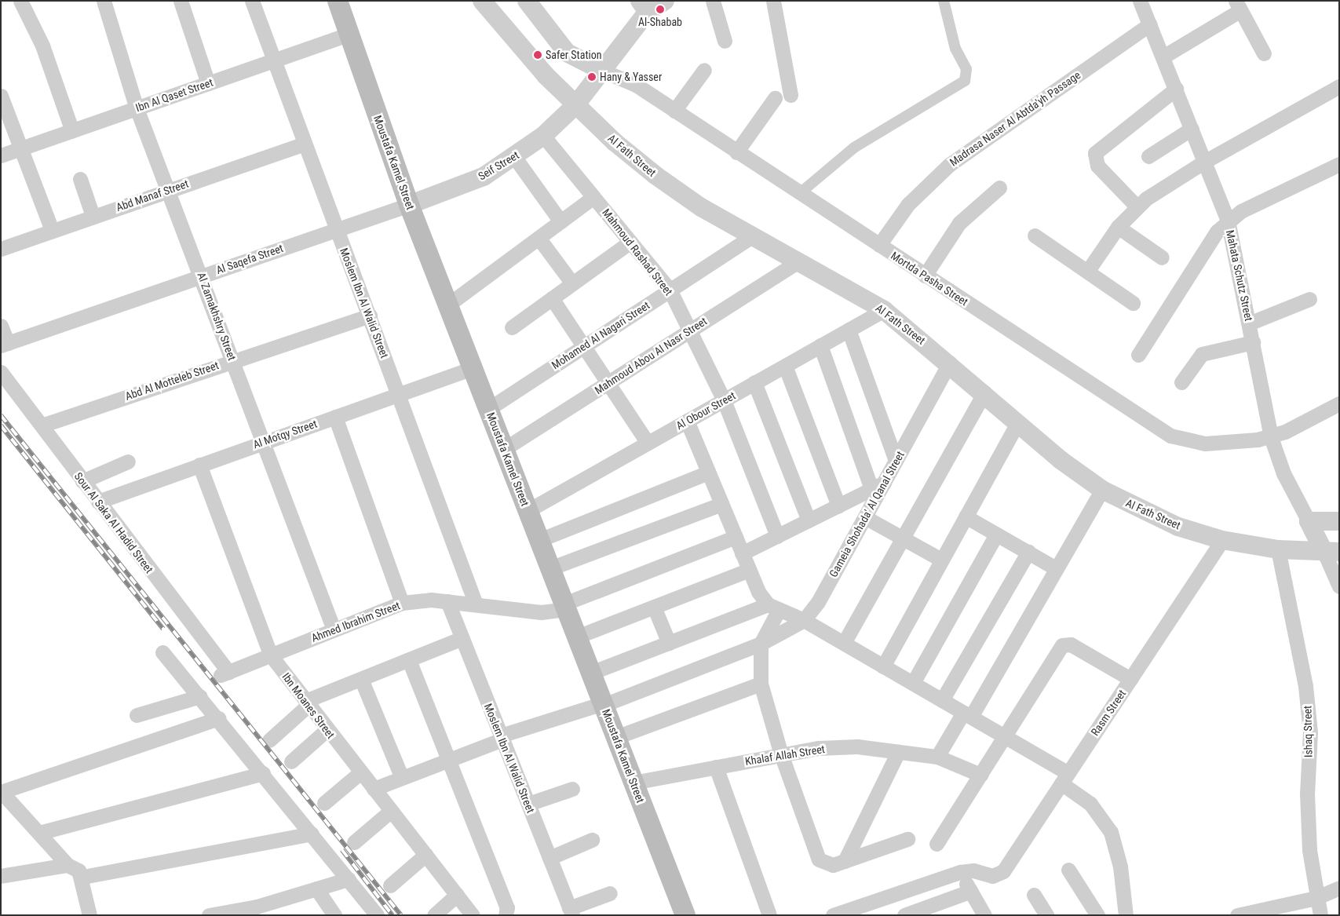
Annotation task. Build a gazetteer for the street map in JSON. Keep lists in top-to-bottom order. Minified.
{"streets":{"main road":["Moustafa Kamel Street"],"street":["Ibn Al Qaset Street","Madrasa Naser Al Abtda'yh Passage","Al Fath Street","Seif Street","Abd Manaf Street","Mahmoud Rashad Street","Al Saqefa Street","Mahata Schutz Street","Mortda Pasha Street","Moslem Ibn Al Walid Street","Al Zamakhshry Street","Mohamed Al Nagari Street","Mahmoud Abou Al Nasr Street","Abd Al Motteleb Street","Al Obour Street","Al Motqy Street","Gameia Shohada' Al Qanal Street","Sour Al Saka Al Hadid Street","Ahmed Ibrahim Street","Ibn Moanes Street","Rasm Street","Ishaq Street","Khalaf Allah Street"]},"crossings":[["Ibn Al Qaset Street","Moustafa Kamel Street"],["Ibn Al Qaset Street","Moslem Ibn Al Walid Street"],["Ibn Al Qaset Street","Al Zamakhshry Street"],["Madrasa Naser Al Abtda'yh Passage","Mahata Schutz Street"],["Madrasa Naser Al Abtda'yh Passage","Mortda Pasha Street"],["Al Fath Street","Seif Street"],["Al Fath Street","Mahata Schutz Street"],["Al Fath Street","Mohamed Al Nagari Street"],["Al Fath Street","Mahmoud Abou Al Nasr Street"],["Al Fath Street","Al Obour Street"],["Al Fath Street","Gameia Shohada' Al Qanal Street"],["Al Fath Street","Rasm Street"],["Al Fath Street","Ishaq Street"],["Moustafa Kamel Street","Seif Street"],["Moustafa Kamel Street","Al Saqefa Street"],["Moustafa Kamel Street","Mohamed Al Nagari Street"],["Moustafa Kamel Street","Mahmoud Abou Al Nasr Street"],["Moustafa Kamel Street","Al Obour Street"],["Moustafa Kamel Street","Al Motqy Street"],["Moustafa Kamel Street","Gameia Shohada' Al Qanal Street"],["Moustafa Kamel Street","Ahmed Ibrahim Street"],["Moustafa Kamel Street","Khalaf Allah Street"],["Seif Street","Mahmoud Rashad Street"],["Seif Street","Al Saqefa Street"],["Seif Street","Mortda Pasha Street"],["Abd Manaf Street","Moslem Ibn Al Walid Street"],["Abd Manaf Street","Al Zamakhshry Street"],["Mahmoud Rashad Street","Mohamed Al Nagari Street"],["Mahmoud Rashad Street","Mahmoud Abou Al Nasr Street"],["Mahmoud Rashad Street","Al Obour Street"],["Al Saqefa Street","Moslem Ibn Al Walid Street"],["Al Saqefa Street","Al Zamakhshry Street"],["Mahata Schutz Street","Mortda Pasha Street"],["Moslem Ibn Al Walid Street","Abd Al Motteleb Street"],["Moslem Ibn Al Walid Street","Al Motqy Street"],["Moslem Ibn Al Walid Street","Gameia Shohada' Al Qanal Street"],["Moslem Ibn Al Walid Street","Ahmed Ibrahim Street"],["Al Zamakhshry Street","Abd Al Motteleb Street"],["Al Zamakhshry Street","Al Motqy Street"],["Al Zamakhshry Street","Ahmed Ibrahim Street"],["Abd Al Motteleb Street","Sour Al Saka Al Hadid Street"],["Al Motqy Street","Sour Al Saka Al Hadid Street"],["Al Motqy Street","Ibn Moanes Street"],["Gameia Shohada' Al Qanal Street","Ibn Moanes Street"],["Sour Al Saka Al Hadid Street","Ahmed Ibrahim Street"],["Ahmed Ibrahim Street","Ibn Moanes Street"]],"places":["Al-Shabab","Safer Station","Hany & Yasser"]}
